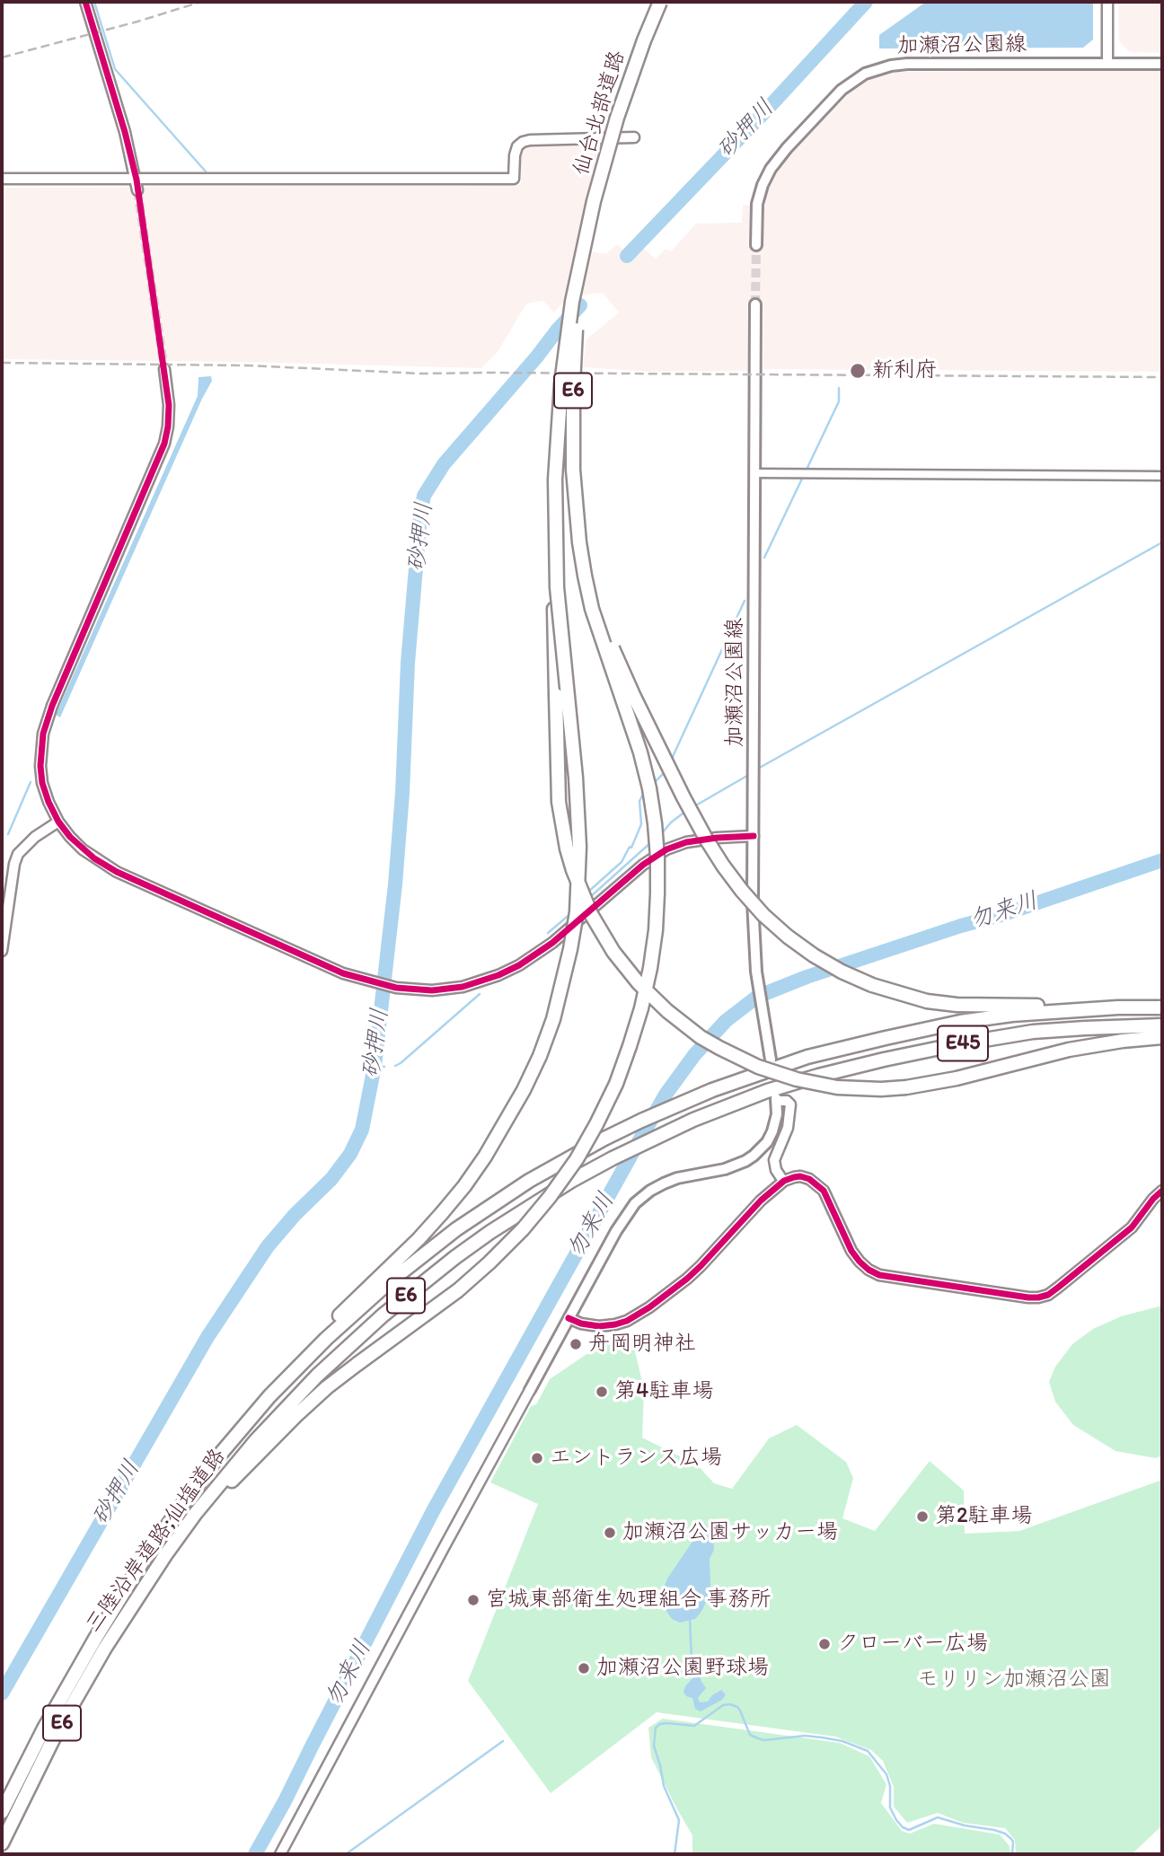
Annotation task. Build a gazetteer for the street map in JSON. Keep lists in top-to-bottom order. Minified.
{"streets":{"highway":["仙台北部道路","E6","E45","三陸沿岸道路;仙塩道路"],"main road":["加瀬沼公園線"]},"water":["砂押川","勿来川"],"parks":["モリリン加瀬沼公園"],"places":["新利府","舟岡明神社","第4駐車場","エントランス広場","第2駐車場","加瀬沼公園サッカー場","宮城東部衛生処理組合 事務所","クローバー広場","加瀬沼公園野球場"]}
